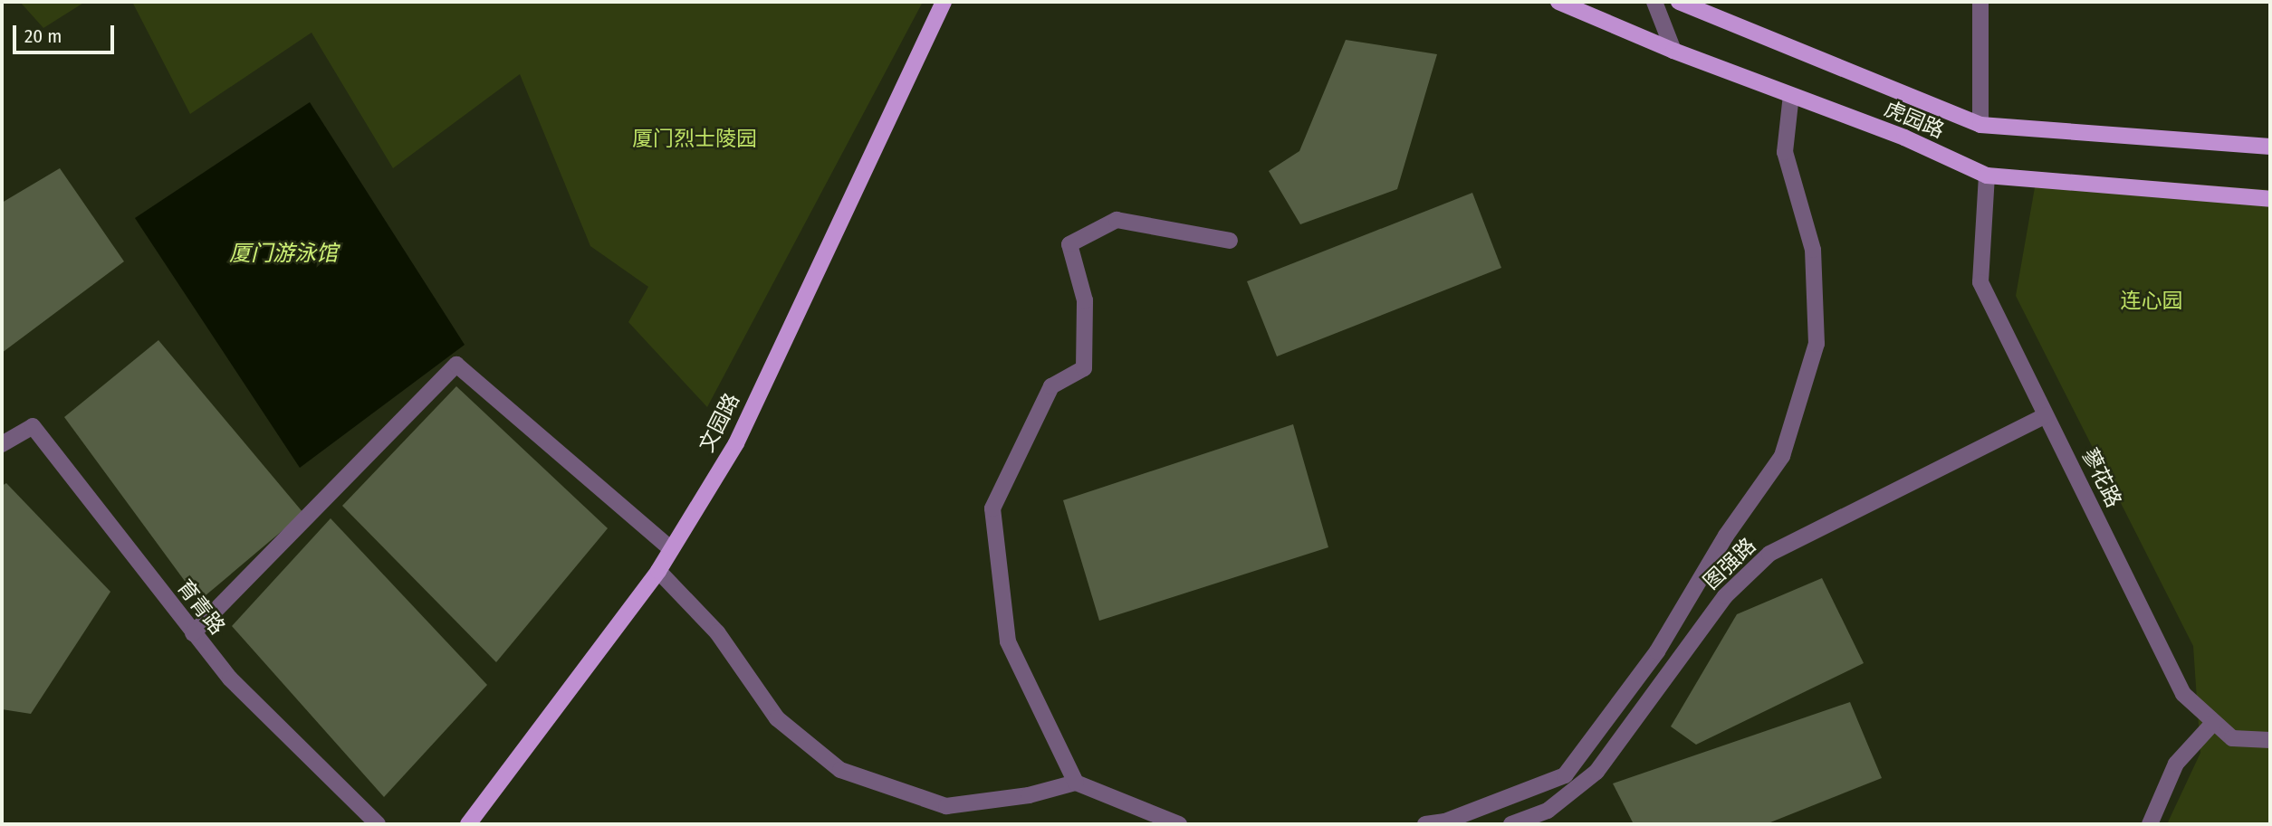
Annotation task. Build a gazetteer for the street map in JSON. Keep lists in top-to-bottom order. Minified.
{"streets":{"main road":["虎园路","文园路"],"street":["蓼花路","图强路","育青路"]},"crossings":[["虎园路","蓼花路"],["蓼花路","图强路"]],"water":["厦门游泳馆"],"parks":["厦门烈士陵园","连心园"],"scale_bar":"20 m"}
